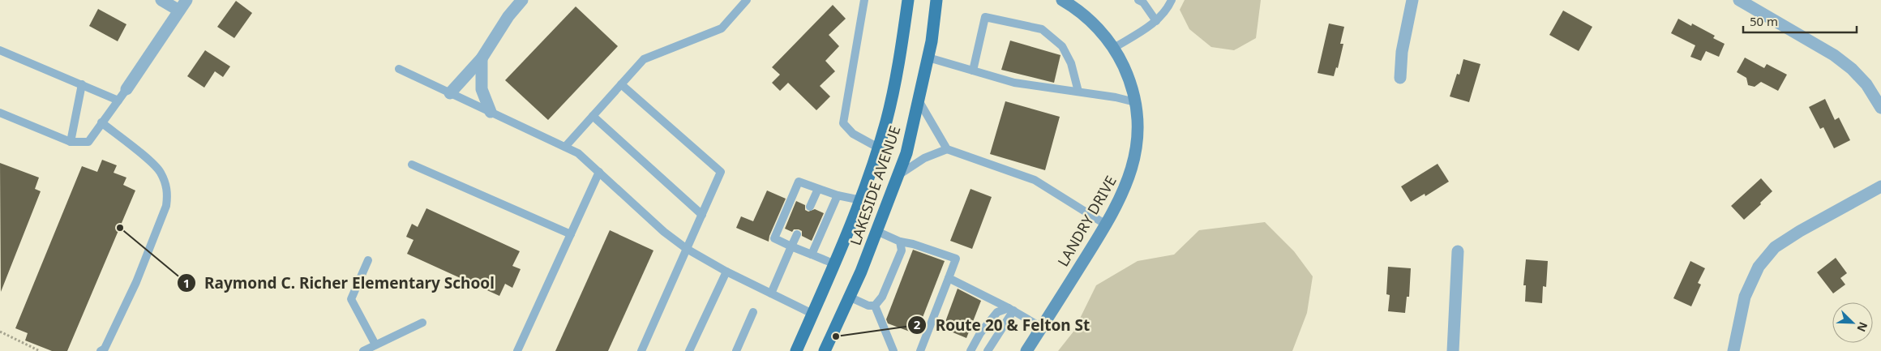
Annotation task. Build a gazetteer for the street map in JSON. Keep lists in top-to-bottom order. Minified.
{"streets":{"main road":["LAKESIDE AVENUE"],"street":["LANDRY DRIVE"]},"places":["Raymond C. Richer Elementary School","Route 20 & Felton St"],"scale_bar":"50 m","north":"bottom right"}
